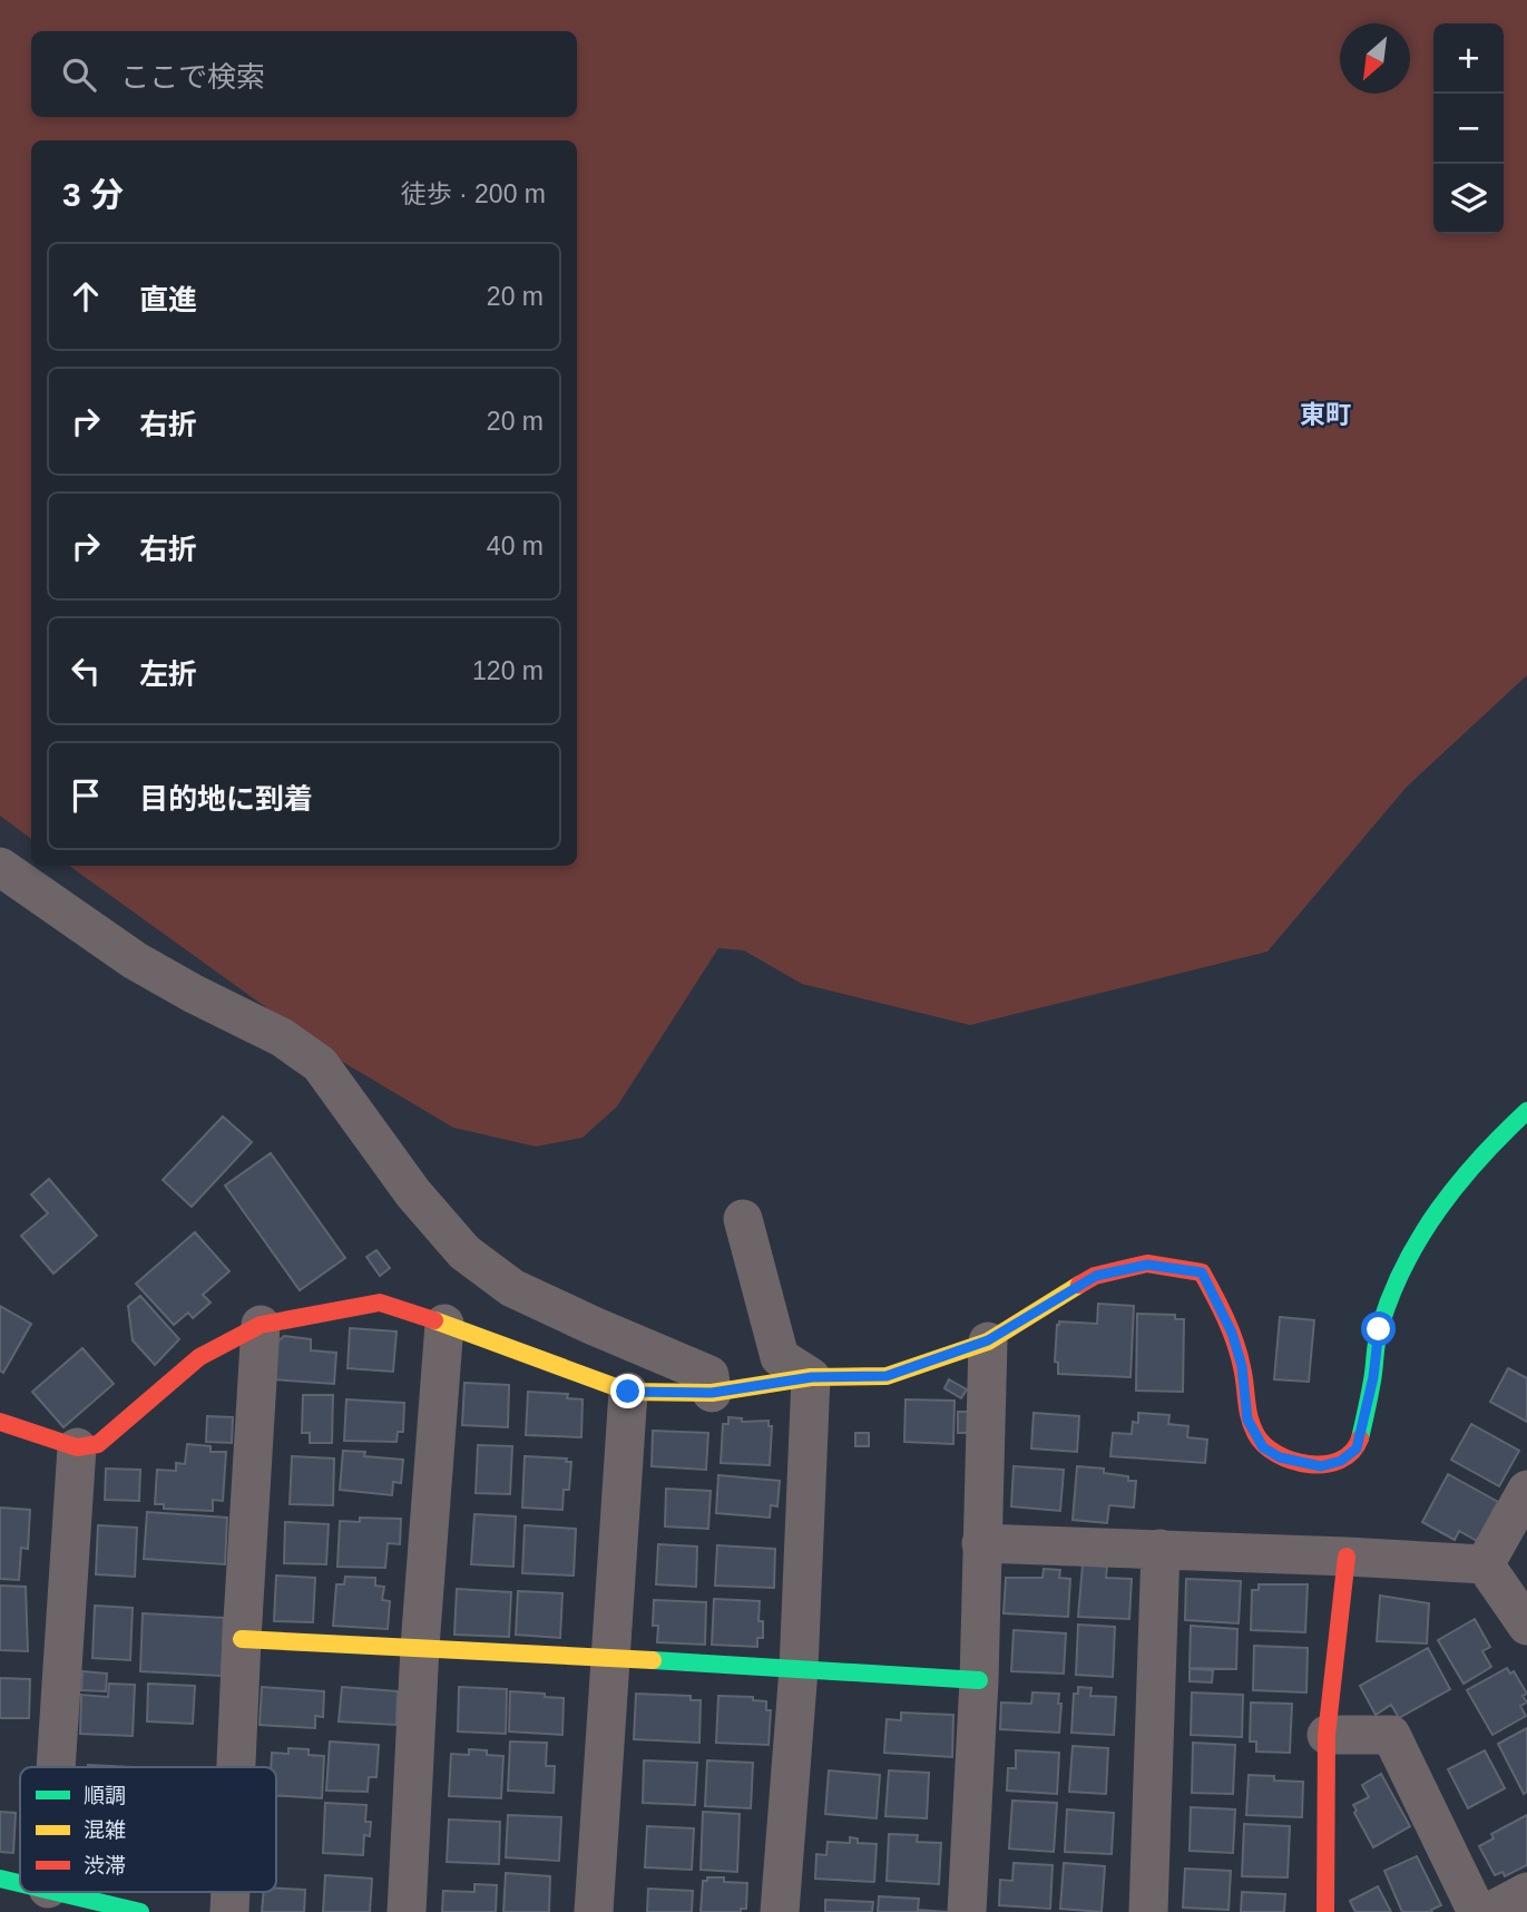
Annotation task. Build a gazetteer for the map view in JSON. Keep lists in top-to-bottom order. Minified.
{"districts":["東町"],"legend":["順調","混雑","渋滞"],"north":"bottom left","page":{"map_buttons":["+","−"],"search":"ここで検索","heading":["3 分","徒歩 · 200 m"],"list":[["直進","20 m"],["右折","20 m"],["右折","40 m"],["左折","120 m"],"目的地に到着"]}}
